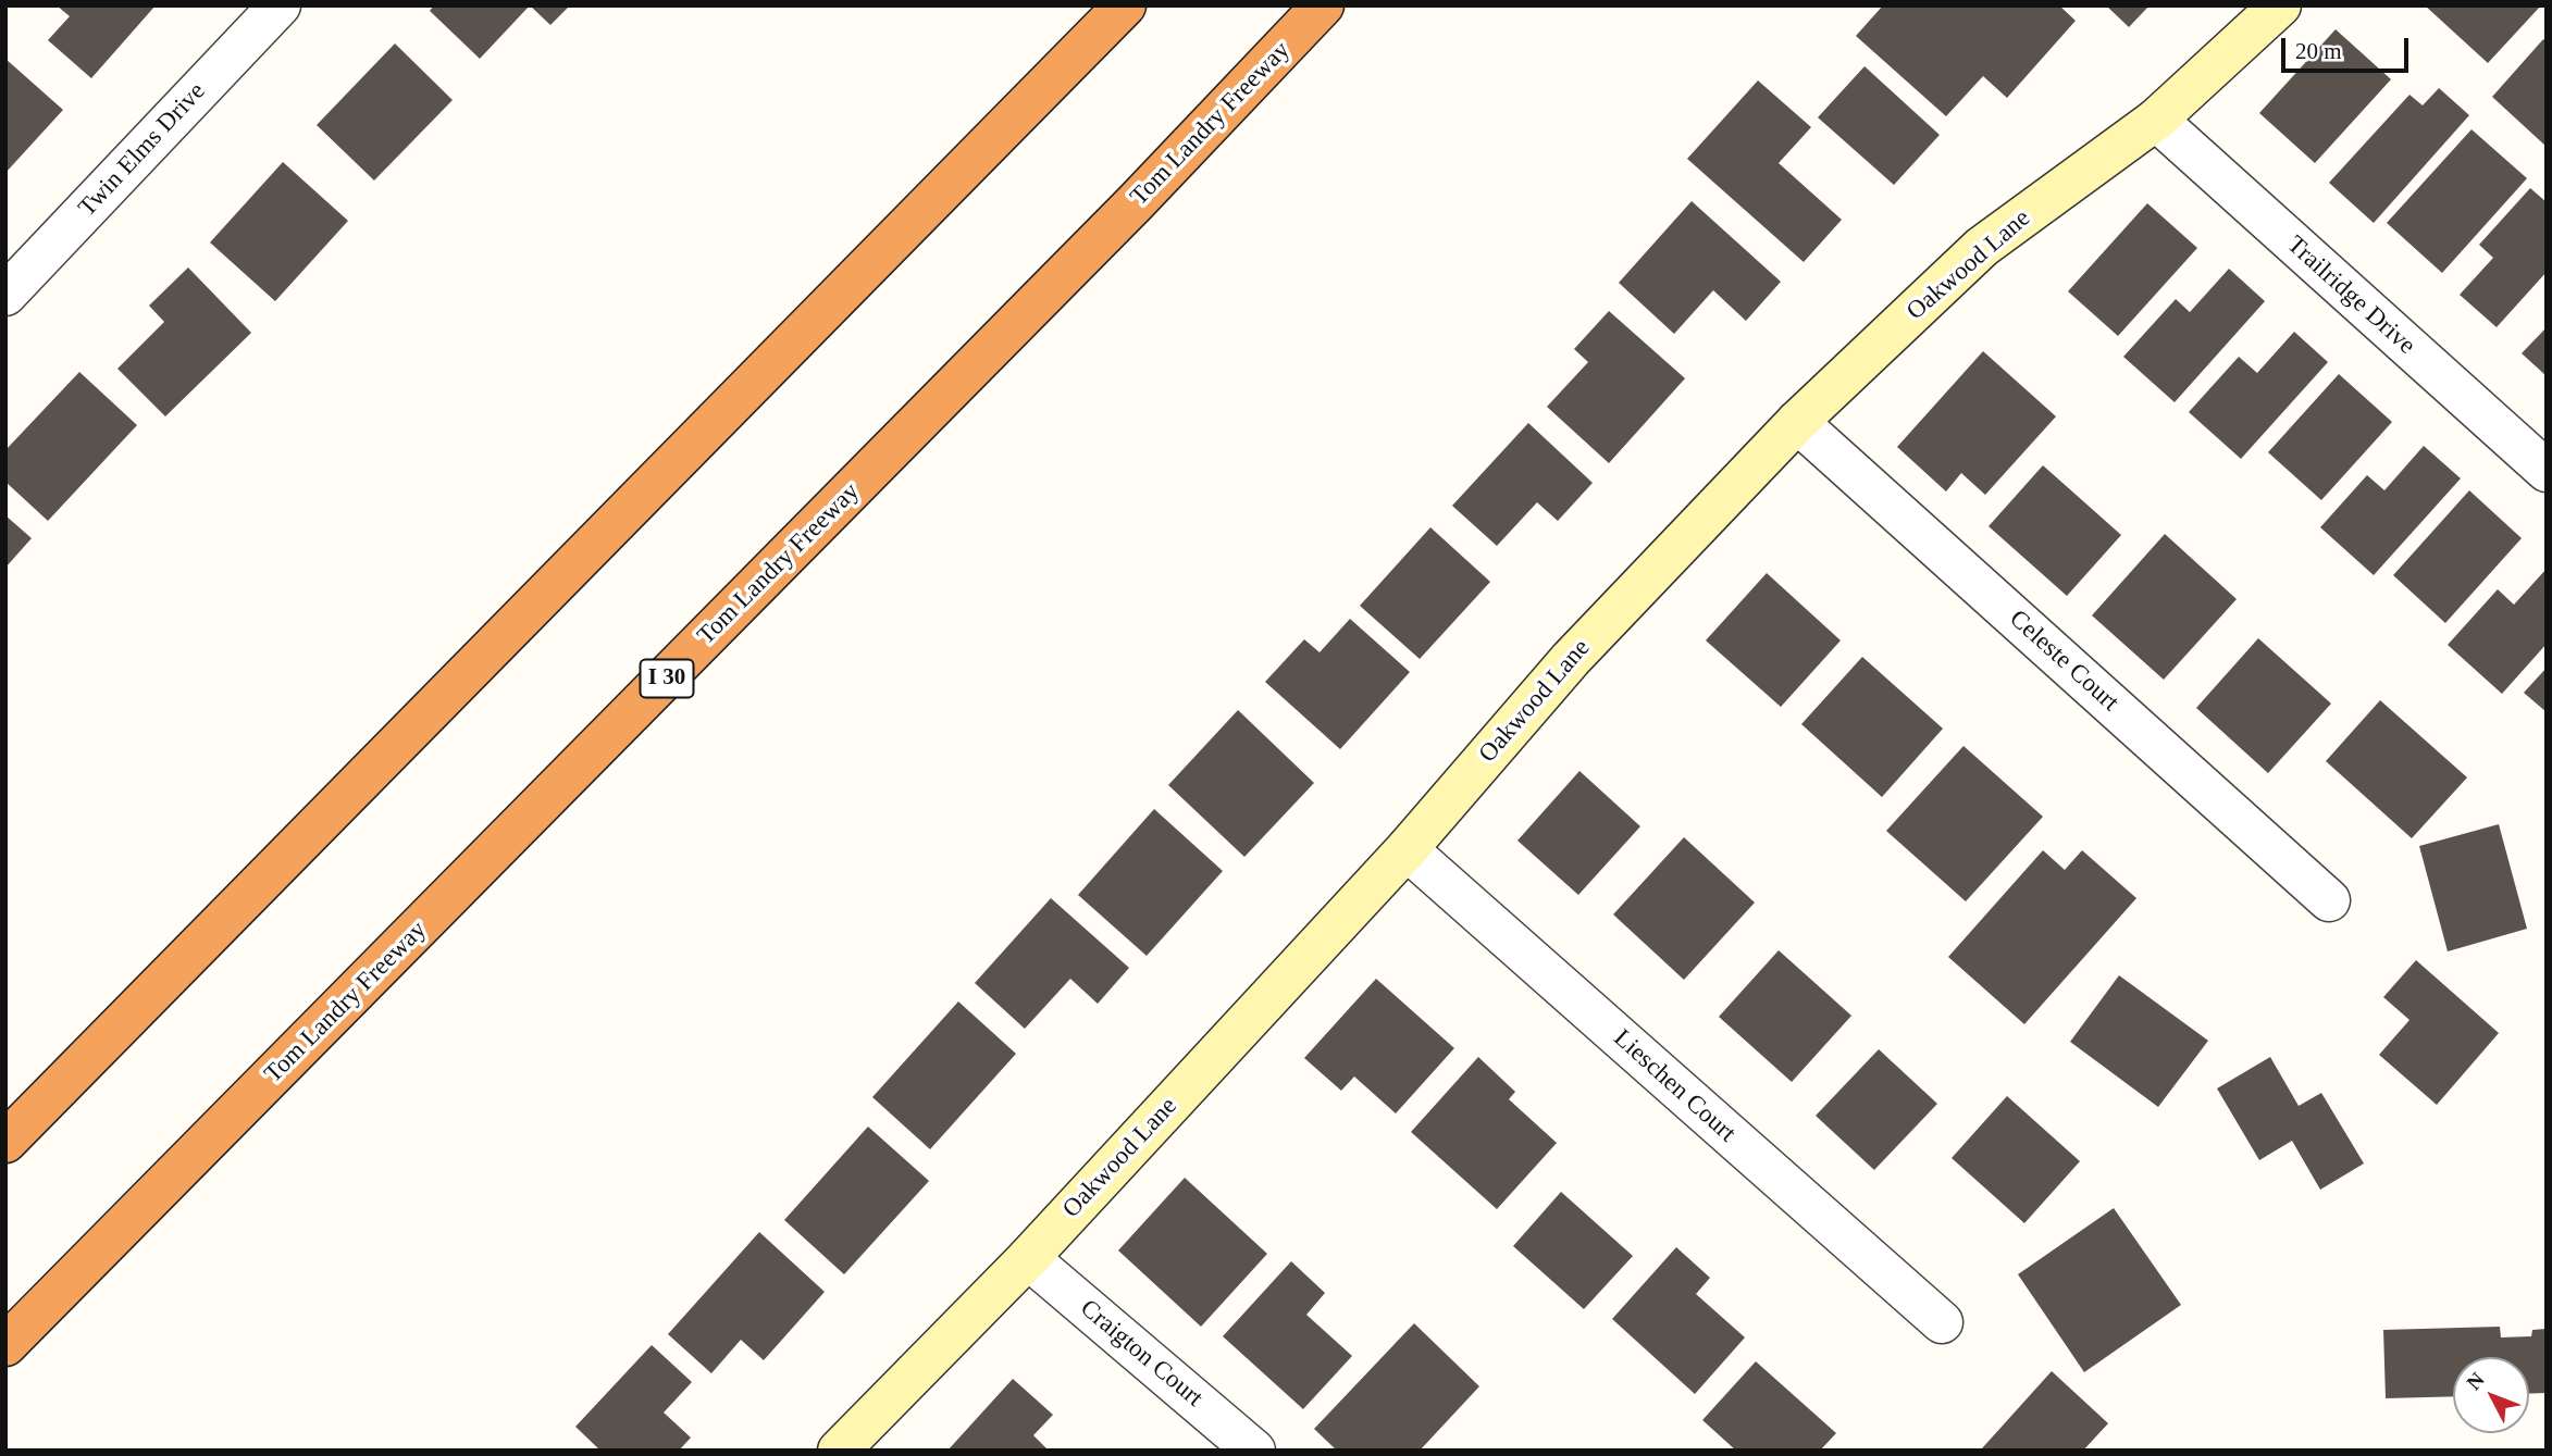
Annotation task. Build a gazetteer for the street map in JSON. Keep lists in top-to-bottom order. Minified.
{"streets":{"highway":["Tom Landry Freeway","I 30"],"street":["Twin Elms Drive","Oakwood Lane","Trailridge Drive","Celeste Court","Lieschen Court","Craigton Court"]},"crossings":[["Oakwood Lane","Trailridge Drive"],["Oakwood Lane","Celeste Court"],["Oakwood Lane","Lieschen Court"],["Oakwood Lane","Craigton Court"]],"scale_bar":"20 m","north":"top left"}
